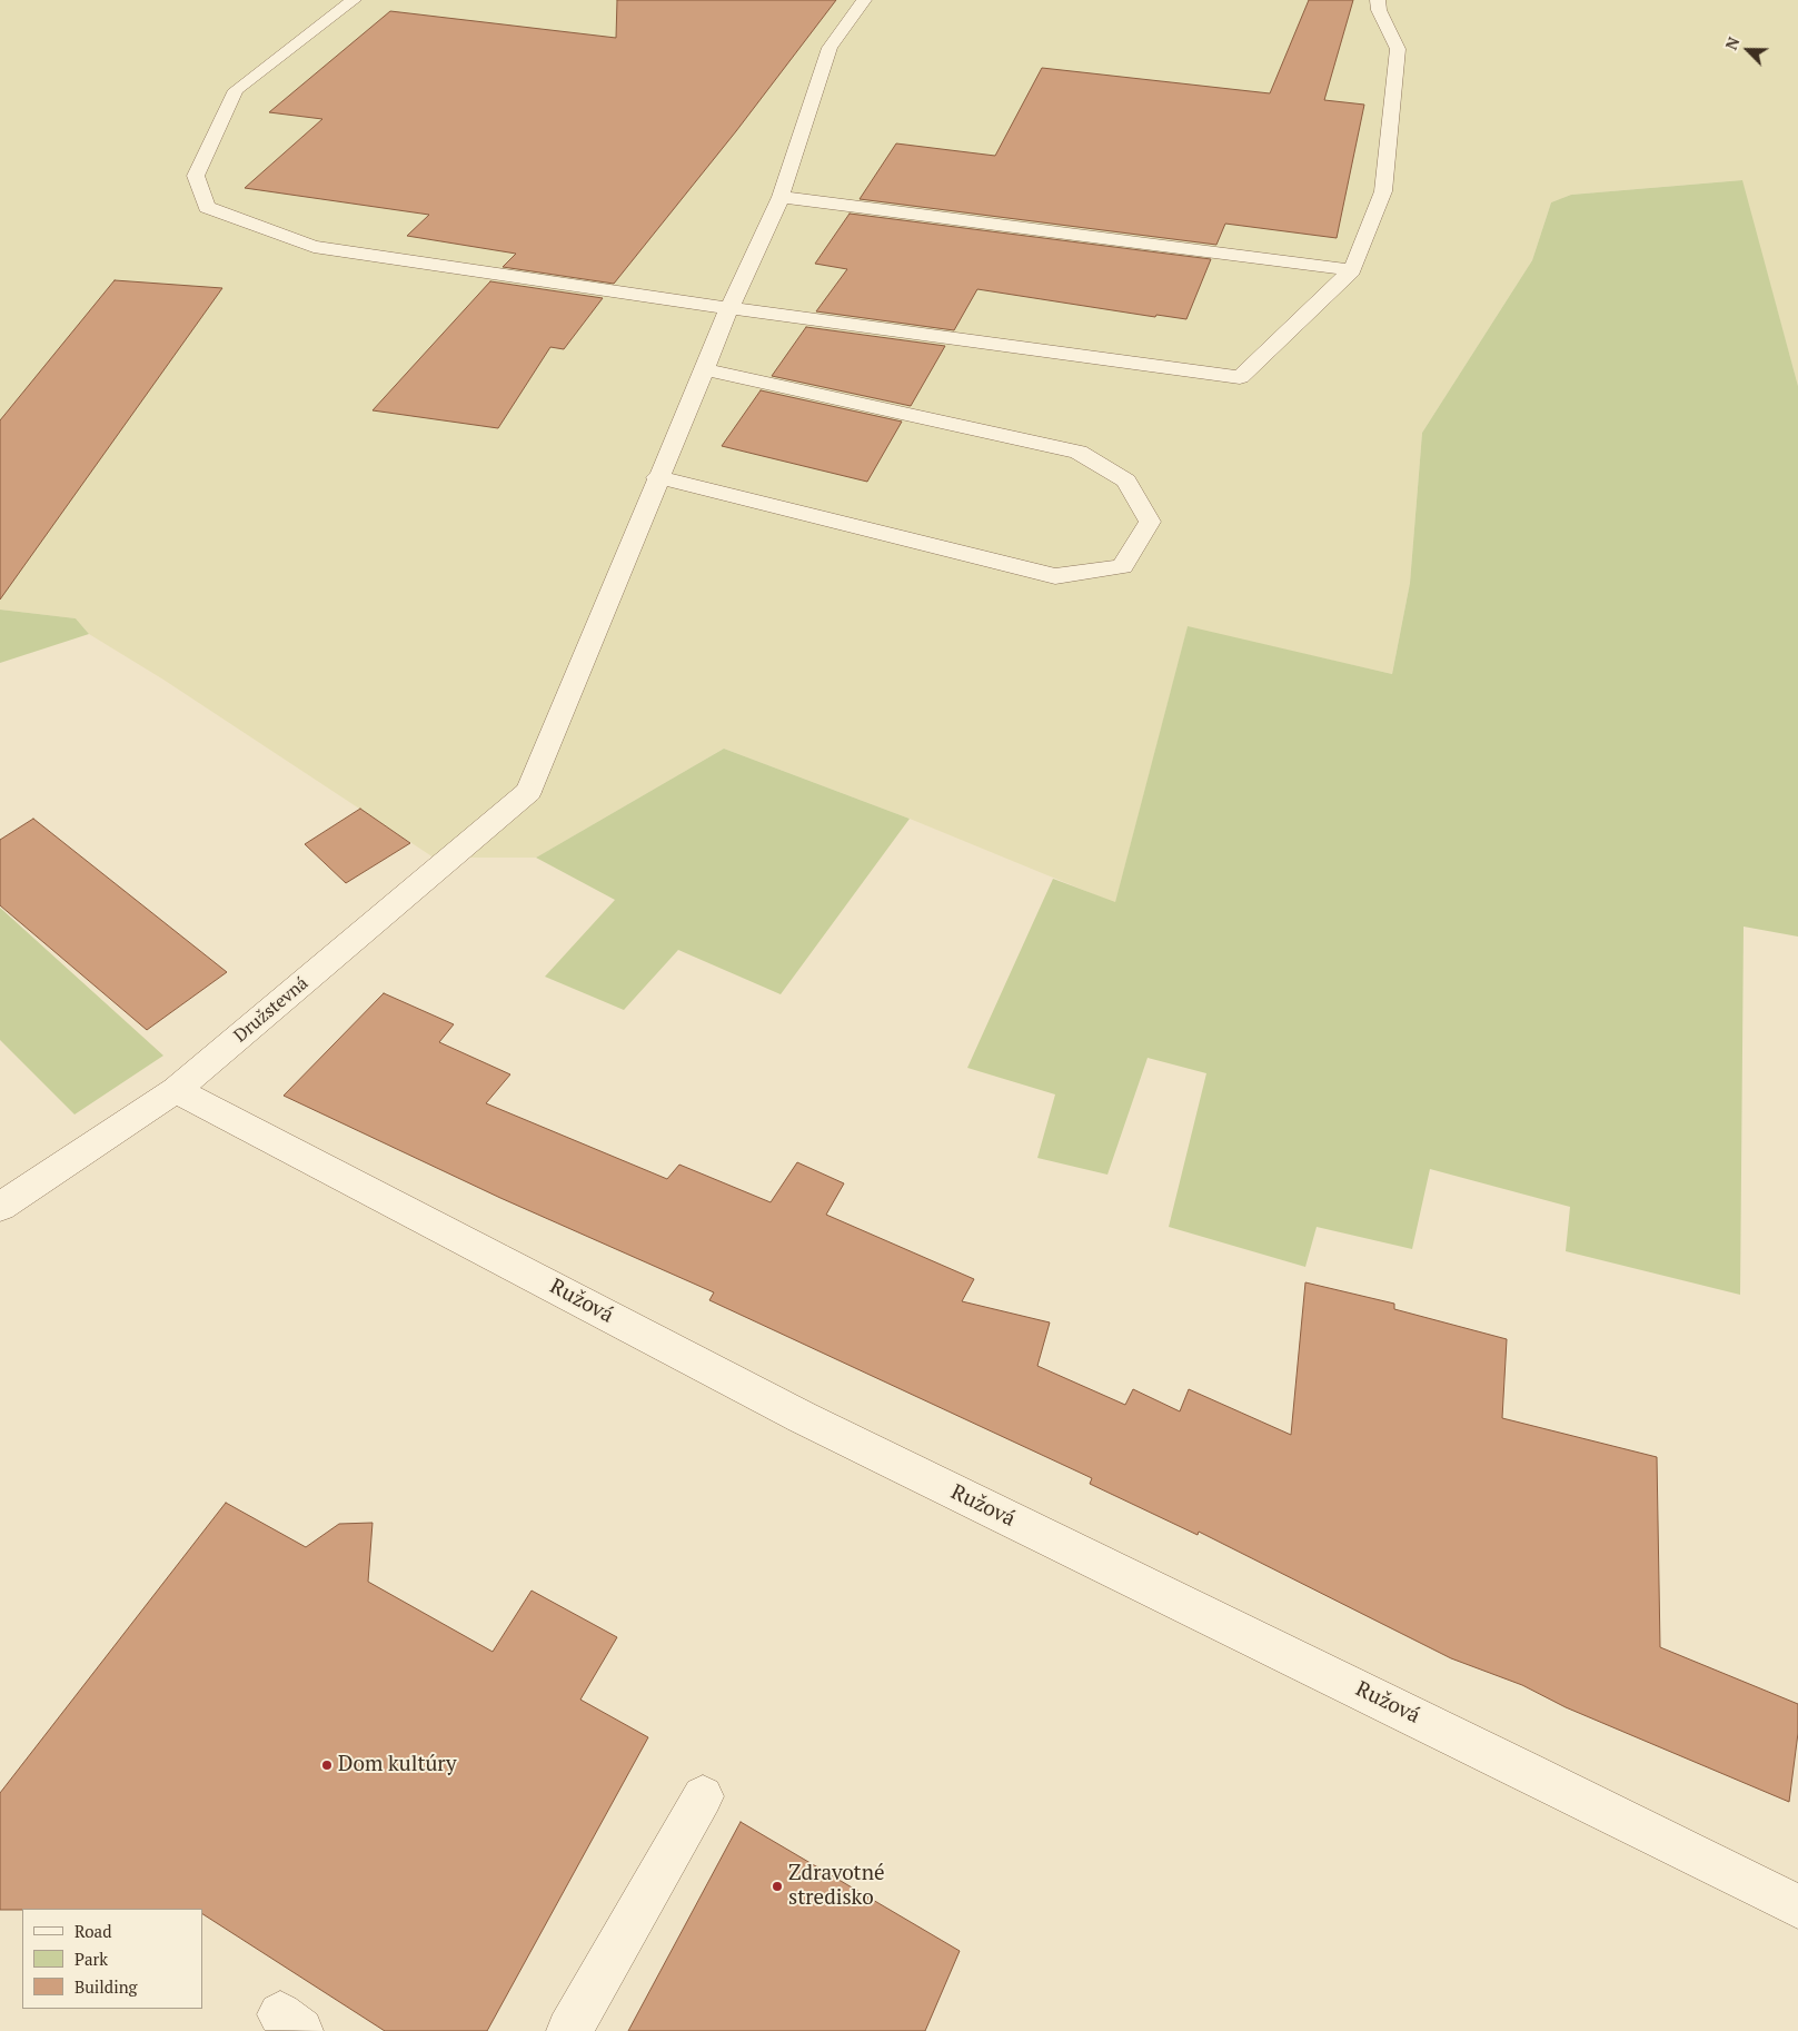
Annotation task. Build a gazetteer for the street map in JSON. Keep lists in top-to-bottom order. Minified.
{"streets":{"street":["Družstevná","Ružová"]},"crossings":[["Družstevná","Ružová"]],"places":["Dom kultúry","Zdravotné stredisko"],"legend":["Road","Park","Building"],"north":"top left"}
